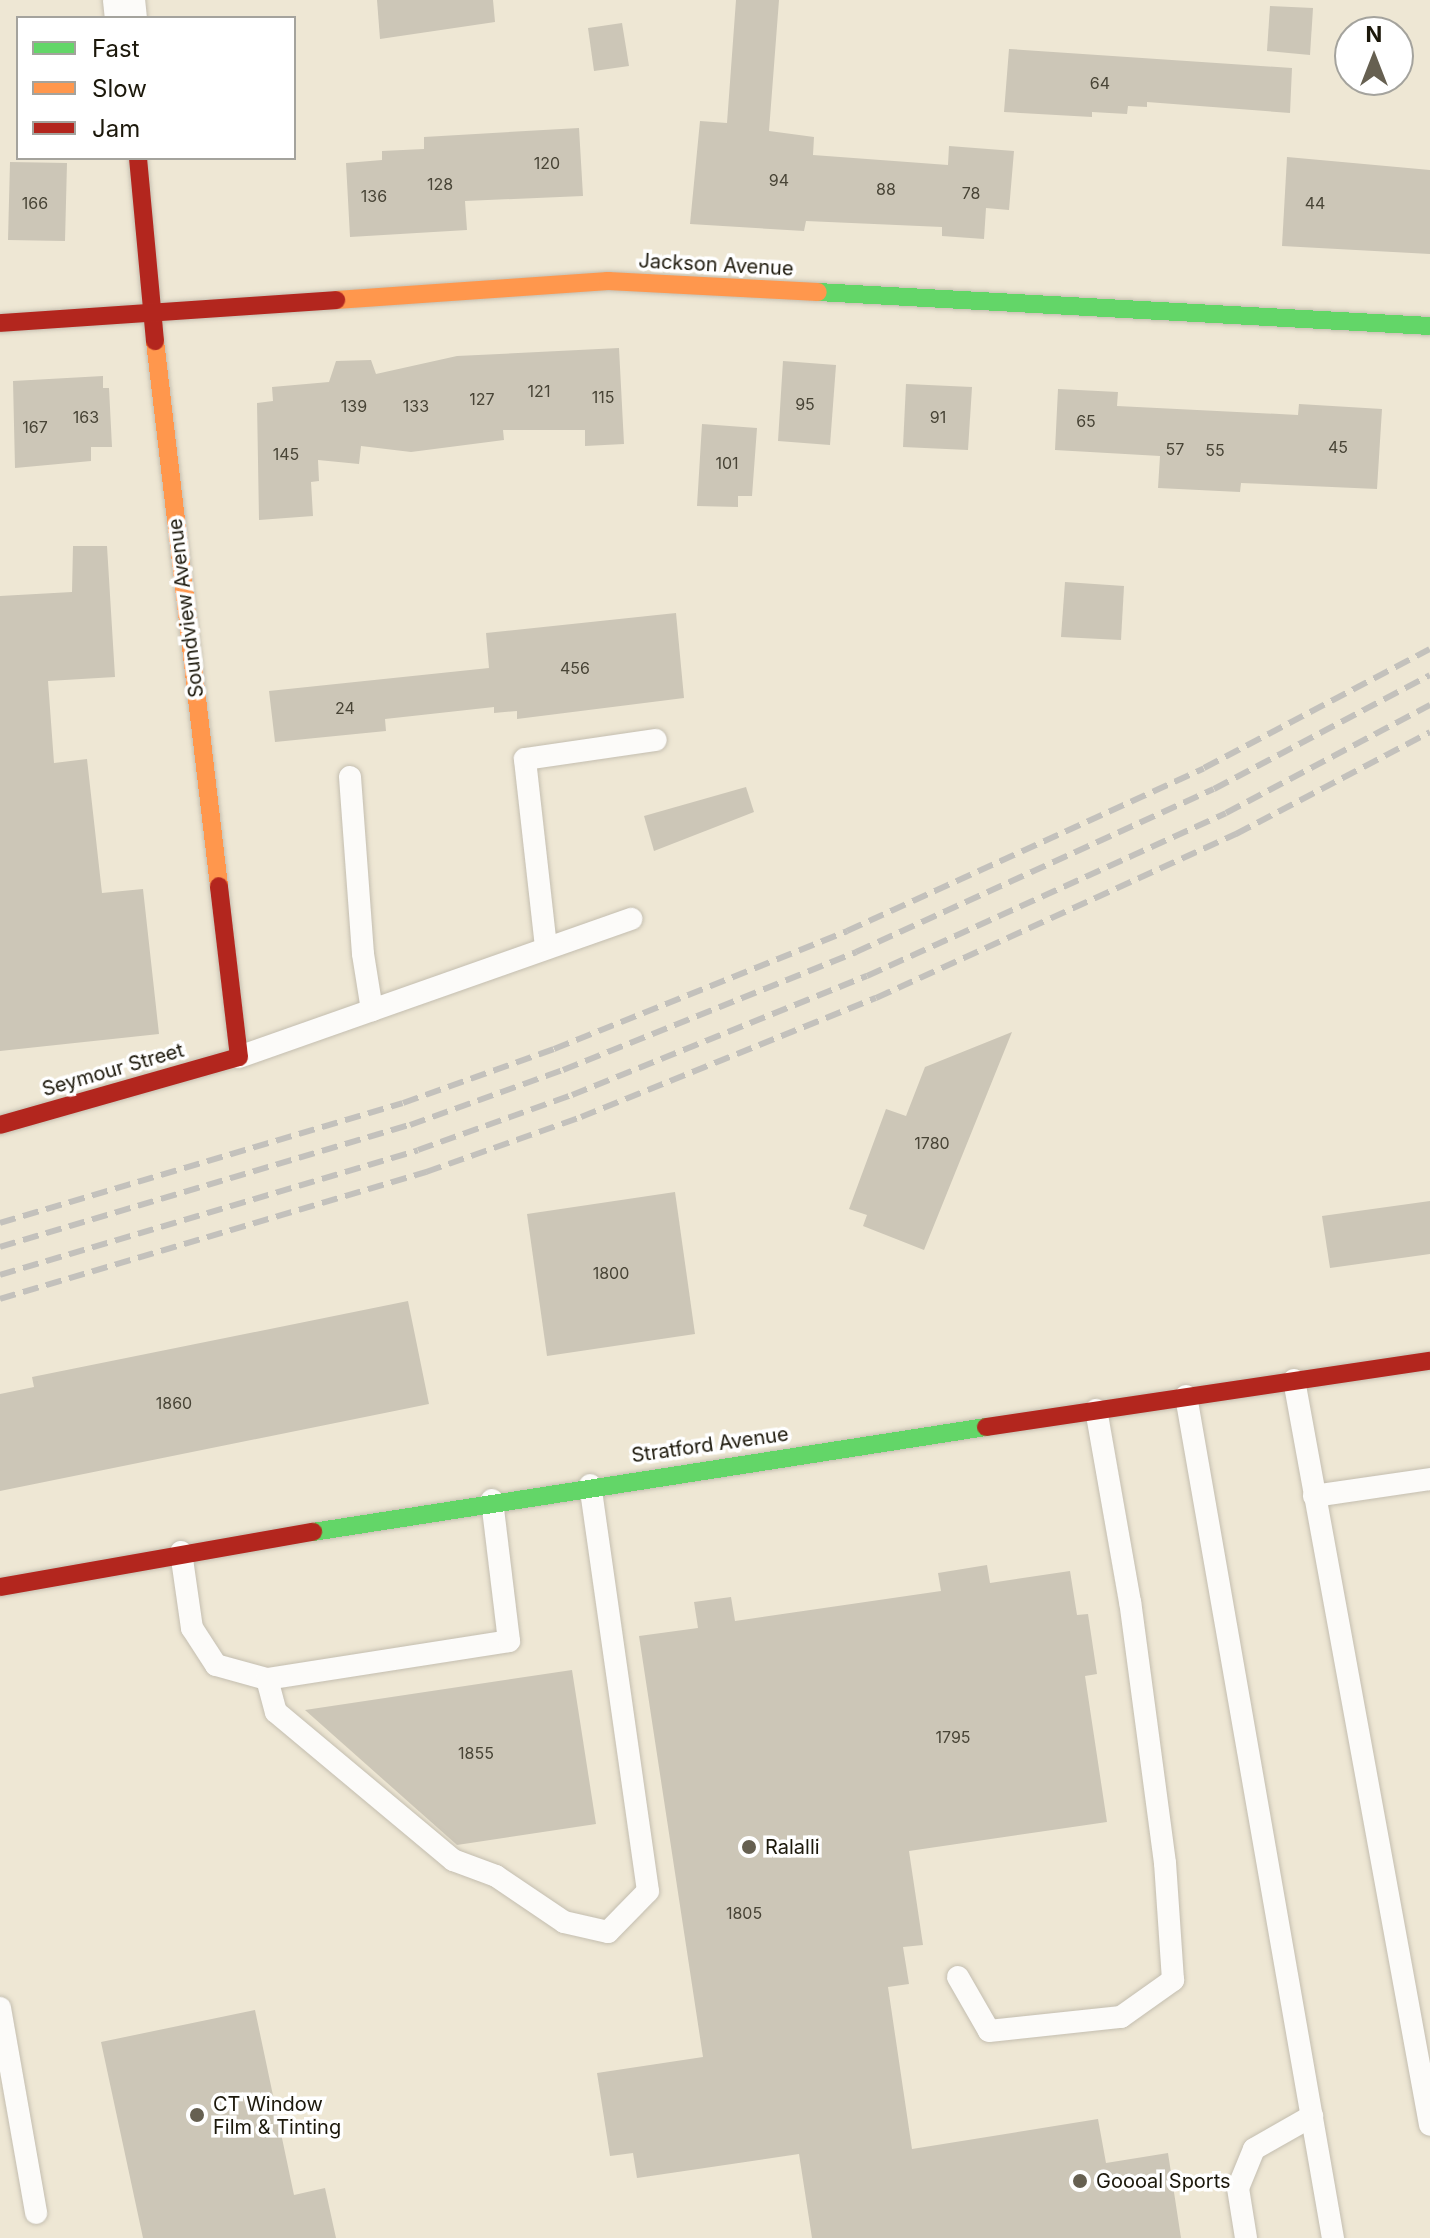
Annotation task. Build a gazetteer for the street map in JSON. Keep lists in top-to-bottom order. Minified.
{"streets":{"street":["Jackson Avenue","Soundview Avenue","Seymour Street","Stratford Avenue"]},"crossings":[["Jackson Avenue","Soundview Avenue"],["Soundview Avenue","Seymour Street"]],"places":["Ralalli","CT Window Film & Tinting","Goooal Sports"],"house_numbers":["64","120","94","128","88","78","136","166","44","121","115","127","95","139","133","163","91","65","167","45","57","55","145","101","456","24","1780","1800","1860","1795","1855","1805"],"legend":["Fast","Slow","Jam"],"north":"top"}
